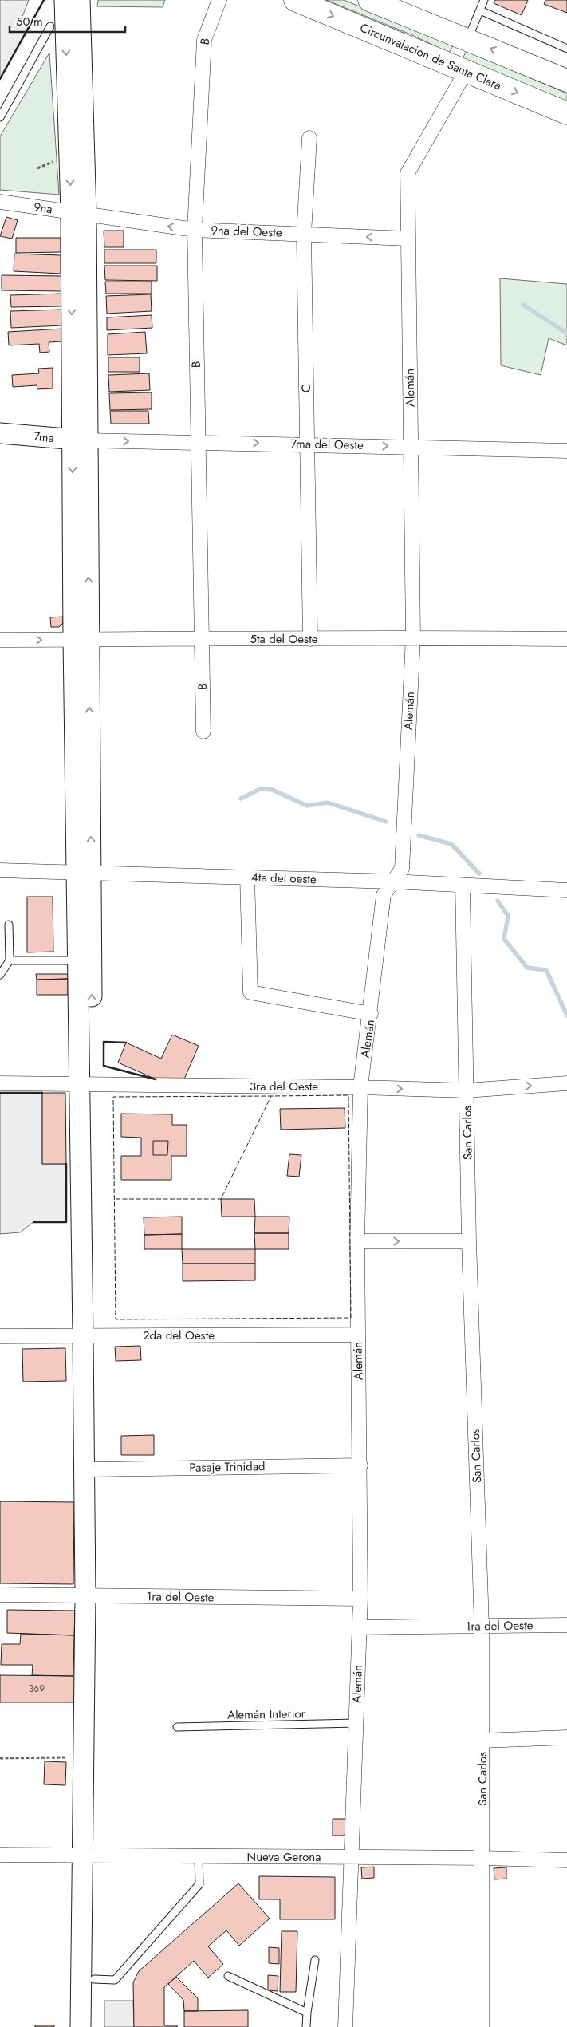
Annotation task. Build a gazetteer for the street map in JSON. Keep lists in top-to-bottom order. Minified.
{"streets":{"highway":["Circunvalación de Santa Clara"],"main road":["7ma"],"street":["B","9na","9na del Oeste","Alemán","C","7ma del Oeste","5ta del Oeste","4ta del oeste","3ra del Oeste","San Carlos","2da del Oeste","Pasaje Trinidad","1ra del Oeste","Nueva Gerona"],"lane":["Alemán Interior"]},"crossings":[["B","9na del Oeste"],["B","7ma del Oeste"],["B","5ta del Oeste"],["Circunvalación de Santa Clara","Alemán"],["9na","9na del Oeste"],["9na del Oeste","Alemán"],["9na del Oeste","C"],["Alemán","7ma del Oeste"],["Alemán","5ta del Oeste"],["Alemán","4ta del oeste"],["Alemán","3ra del Oeste"],["Alemán","2da del Oeste"],["Alemán","Pasaje Trinidad"],["Alemán","1ra del Oeste"],["Alemán","Alemán Interior"],["Alemán","Nueva Gerona"],["C","7ma del Oeste"],["C","5ta del Oeste"],["7ma","7ma del Oeste"],["4ta del oeste","San Carlos"],["3ra del Oeste","San Carlos"],["San Carlos","1ra del Oeste"],["San Carlos","Nueva Gerona"]],"one_way":["9na del Oeste","7ma del Oeste","3ra del Oeste"],"house_numbers":["369"],"scale_bar":"50 m"}
